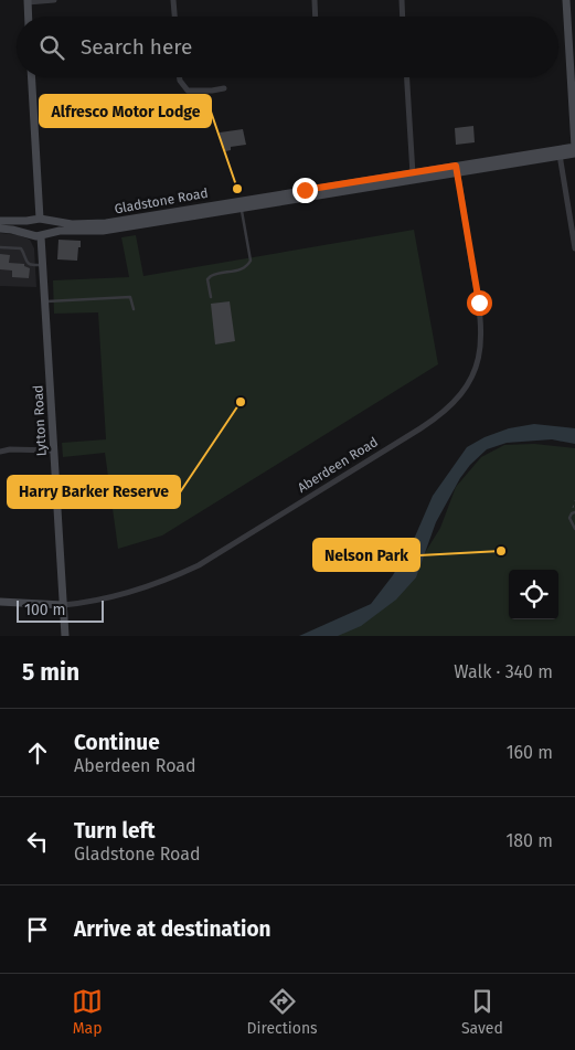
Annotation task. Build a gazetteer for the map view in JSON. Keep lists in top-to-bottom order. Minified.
{"streets":{"main road":["Gladstone Road","Lytton Road","Aberdeen Road"]},"crossings":[["Gladstone Road","Lytton Road"],["Gladstone Road","Aberdeen Road"],["Lytton Road","Aberdeen Road"]],"places":["Alfresco Motor Lodge","Harry Barker Reserve","Nelson Park"],"scale_bar":"100 m","page":{"search":"Search here","scale":"100 m","heading":["5 min","Walk · 340 m"],"list":[["Continue","Aberdeen Road","160 m"],["Turn left","Gladstone Road","180 m"],"Arrive at destination"],"nav":["Map","Directions","Saved"]}}
